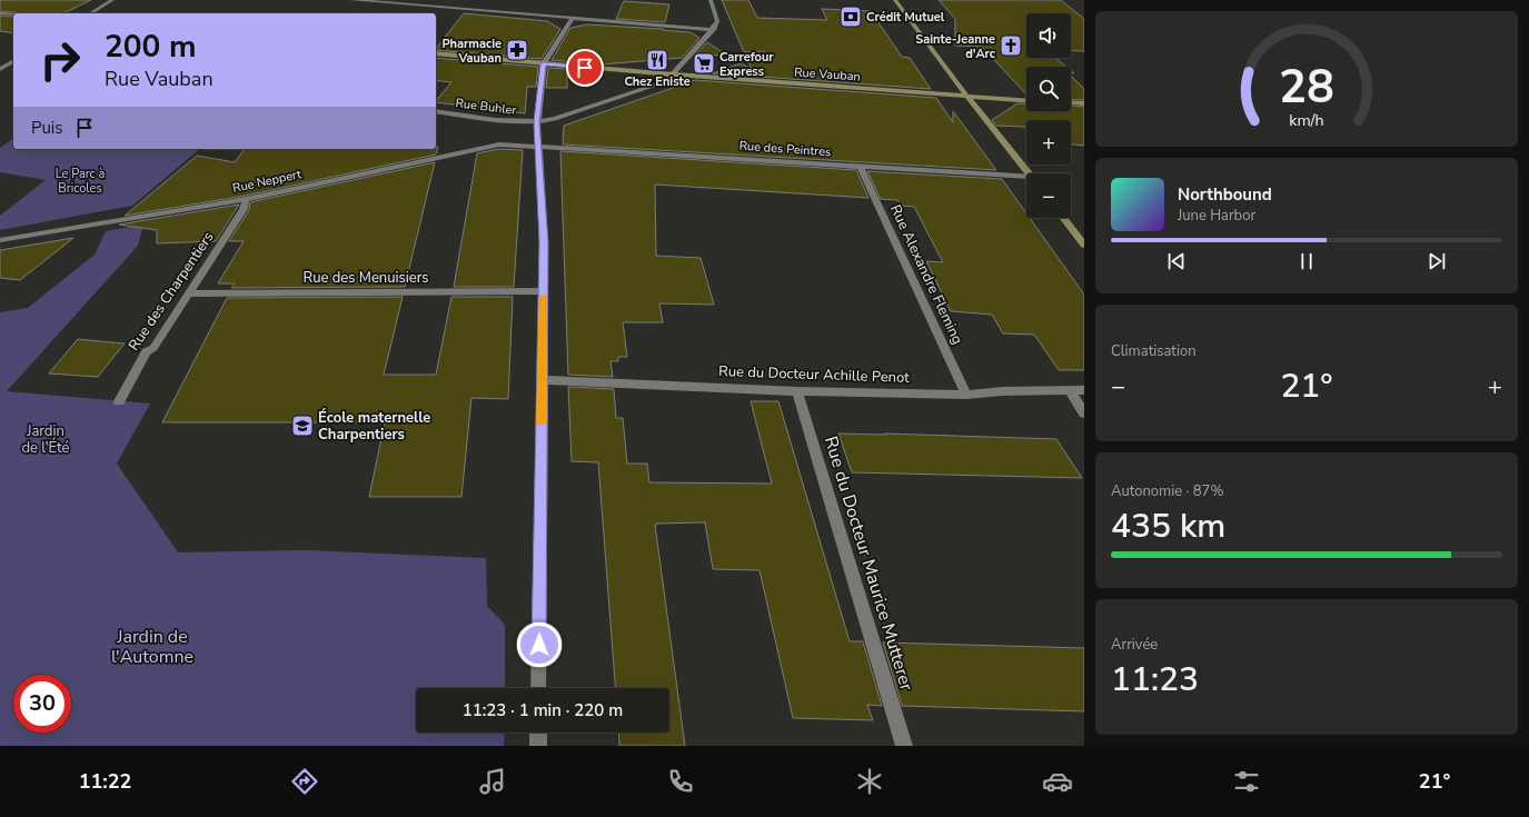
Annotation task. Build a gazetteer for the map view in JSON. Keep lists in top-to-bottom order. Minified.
{"streets":{"main road":["Rue Vauban"],"street":["Rue Buhler","Rue des Peintres","Rue Neppert","Rue Alexandre Fleming","Rue des Menuisiers","Rue des Charpentiers","Rue du Docteur Achille Penot","Rue du Docteur Maurice Mutterer"]},"crossings":[["Rue des Peintres","Rue Neppert"],["Rue des Peintres","Rue Alexandre Fleming"],["Rue Neppert","Rue des Charpentiers"],["Rue Alexandre Fleming","Rue du Docteur Achille Penot"],["Rue des Menuisiers","Rue des Charpentiers"],["Rue du Docteur Achille Penot","Rue du Docteur Maurice Mutterer"]],"parks":["Le Parc à Bricoles","Jardin de l'Été","Jardin de l'Automne"],"places":{"bank":["Crédit Mutuel"],"church":["Sainte-Jeanne d'Arc"],"pharmacy":["Pharmacie Vauban"],"restaurant":["Chez Eniste"],"supermarket":["Carrefour Express"],"school or university":["École maternelle Charpentiers"]},"page":{"map_buttons":["+","−"],"turn":["200 m","Rue Vauban"],"then":"Puis","song":["Northbound","June Harbor"],"tile":["Climatisation",["Autonomie · 87%","435 km"],["Arrivée","11:23"]],"heat":["−","21°","+"],"limit":"30","trip":"11:23 · 1 min · 220 m","tabs":["11:22","21°"],"gauge":["28","km/h"]}}
